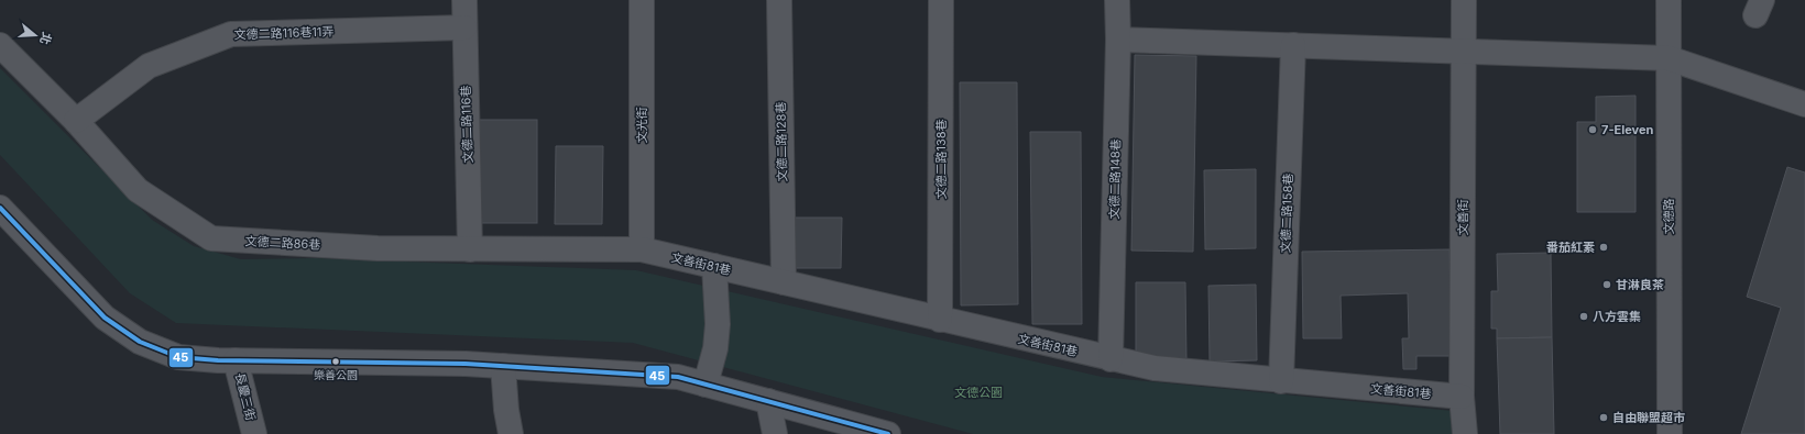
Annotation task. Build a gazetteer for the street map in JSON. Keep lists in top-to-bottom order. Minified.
{"streets":{"street":["文德二路116巷11弄","文德二路116巷","文光街","文德二路128巷","文德二路138巷","文德二路148巷","文德二路158巷","文德路","文善街","文德二路86巷","文善街81巷","長慶三街"]},"crossings":[["文德二路116巷11弄","文德二路116巷"],["文德二路116巷11弄","文德二路86巷"],["文德二路116巷","文德二路86巷"],["文光街","文德二路86巷"],["文光街","文善街81巷"],["文德二路128巷","文善街81巷"],["文德二路138巷","文善街81巷"],["文德二路148巷","文善街81巷"],["文德二路158巷","文善街81巷"],["文善街","文善街81巷"],["文德二路86巷","文善街81巷"]],"parks":["文德公園"],"places":["7-Eleven","番茄紅素","甘淋良茶","八方雲集","樂善公園","自由聯盟超市"],"lines":["transit line 45"],"north":"right"}
